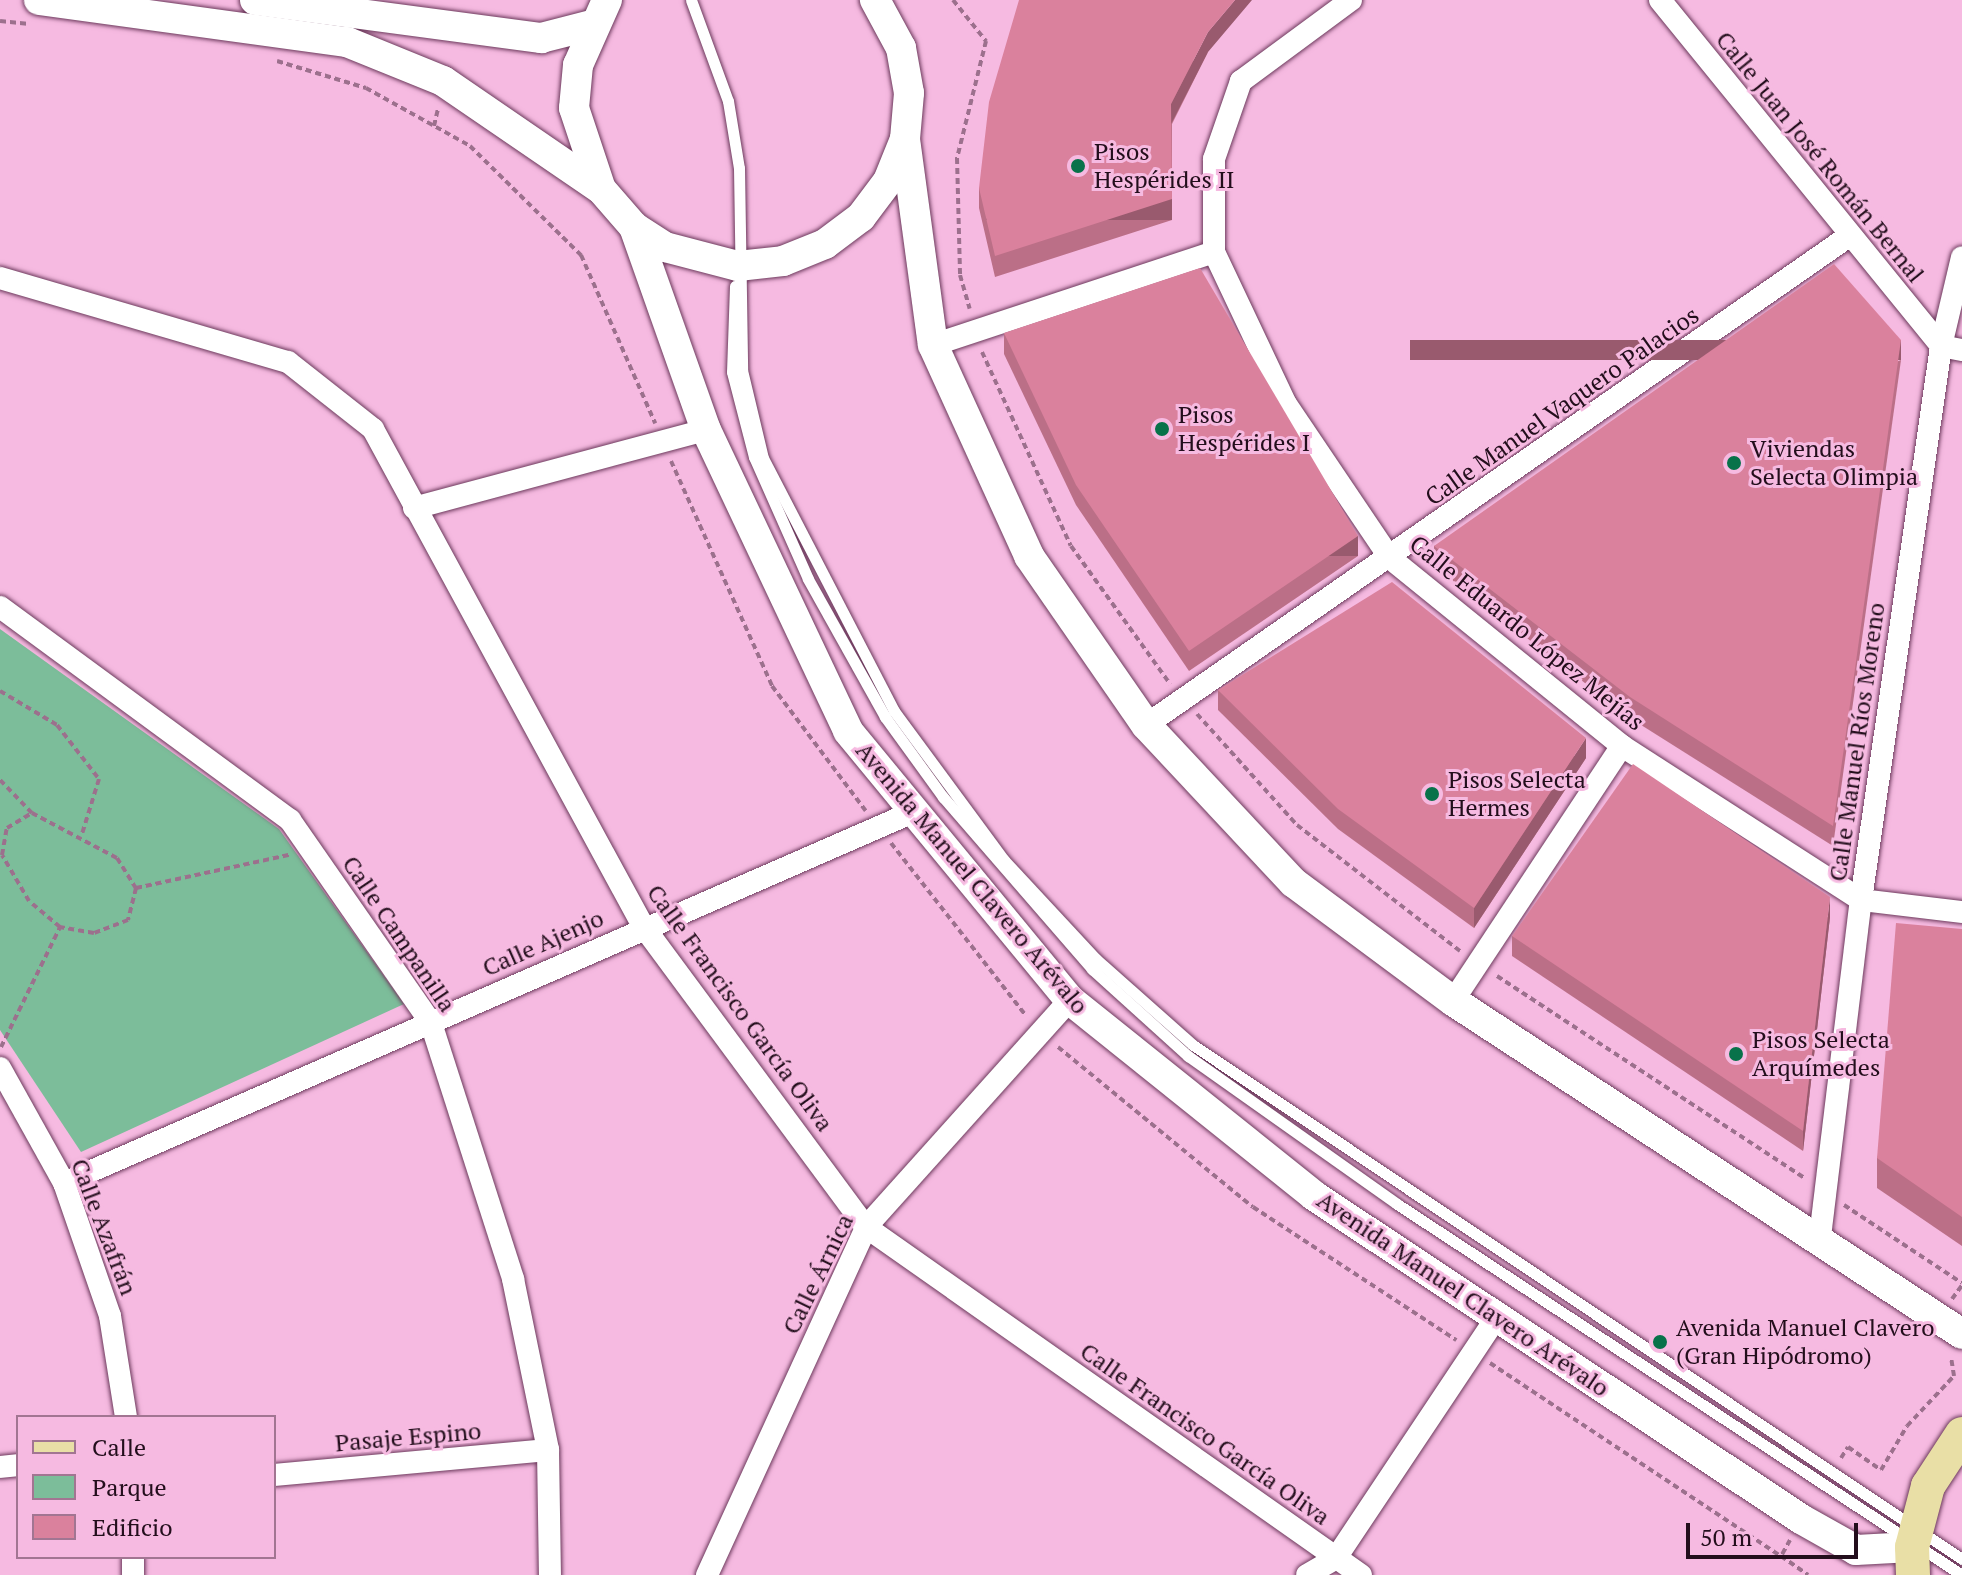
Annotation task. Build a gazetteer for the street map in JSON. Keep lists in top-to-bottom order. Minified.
{"streets":{"main road":["Avenida Manuel Clavero Arévalo"],"street":["Calle Juan José Román Bernal","Calle Manuel Vaquero Palacios","Calle Eduardo López Mejías","Calle Manuel Ríos Moreno","Calle Campanilla","Calle Ajenjo","Calle Francisco García Oliva","Calle Azafrán","Calle Árnica","Pasaje Espino"]},"crossings":[["Calle Juan José Román Bernal","Calle Manuel Vaquero Palacios"],["Calle Juan José Román Bernal","Calle Manuel Ríos Moreno"],["Calle Manuel Vaquero Palacios","Calle Eduardo López Mejías"],["Calle Eduardo López Mejías","Calle Manuel Ríos Moreno"],["Avenida Manuel Clavero Arévalo","Calle Ajenjo"],["Avenida Manuel Clavero Arévalo","Calle Árnica"],["Calle Campanilla","Calle Ajenjo"],["Calle Campanilla","Pasaje Espino"],["Calle Ajenjo","Calle Francisco García Oliva"],["Calle Ajenjo","Calle Azafrán"],["Calle Francisco García Oliva","Calle Árnica"]],"places":["Pisos Hespérides II","Pisos Hespérides I","Viviendas Selecta Olimpia","Pisos Selecta Hermes","Pisos Selecta Arquímedes","Avenida Manuel Clavero (Gran Hipódromo)"],"legend":["Calle","Parque","Edificio"],"scale_bar":"50 m"}
